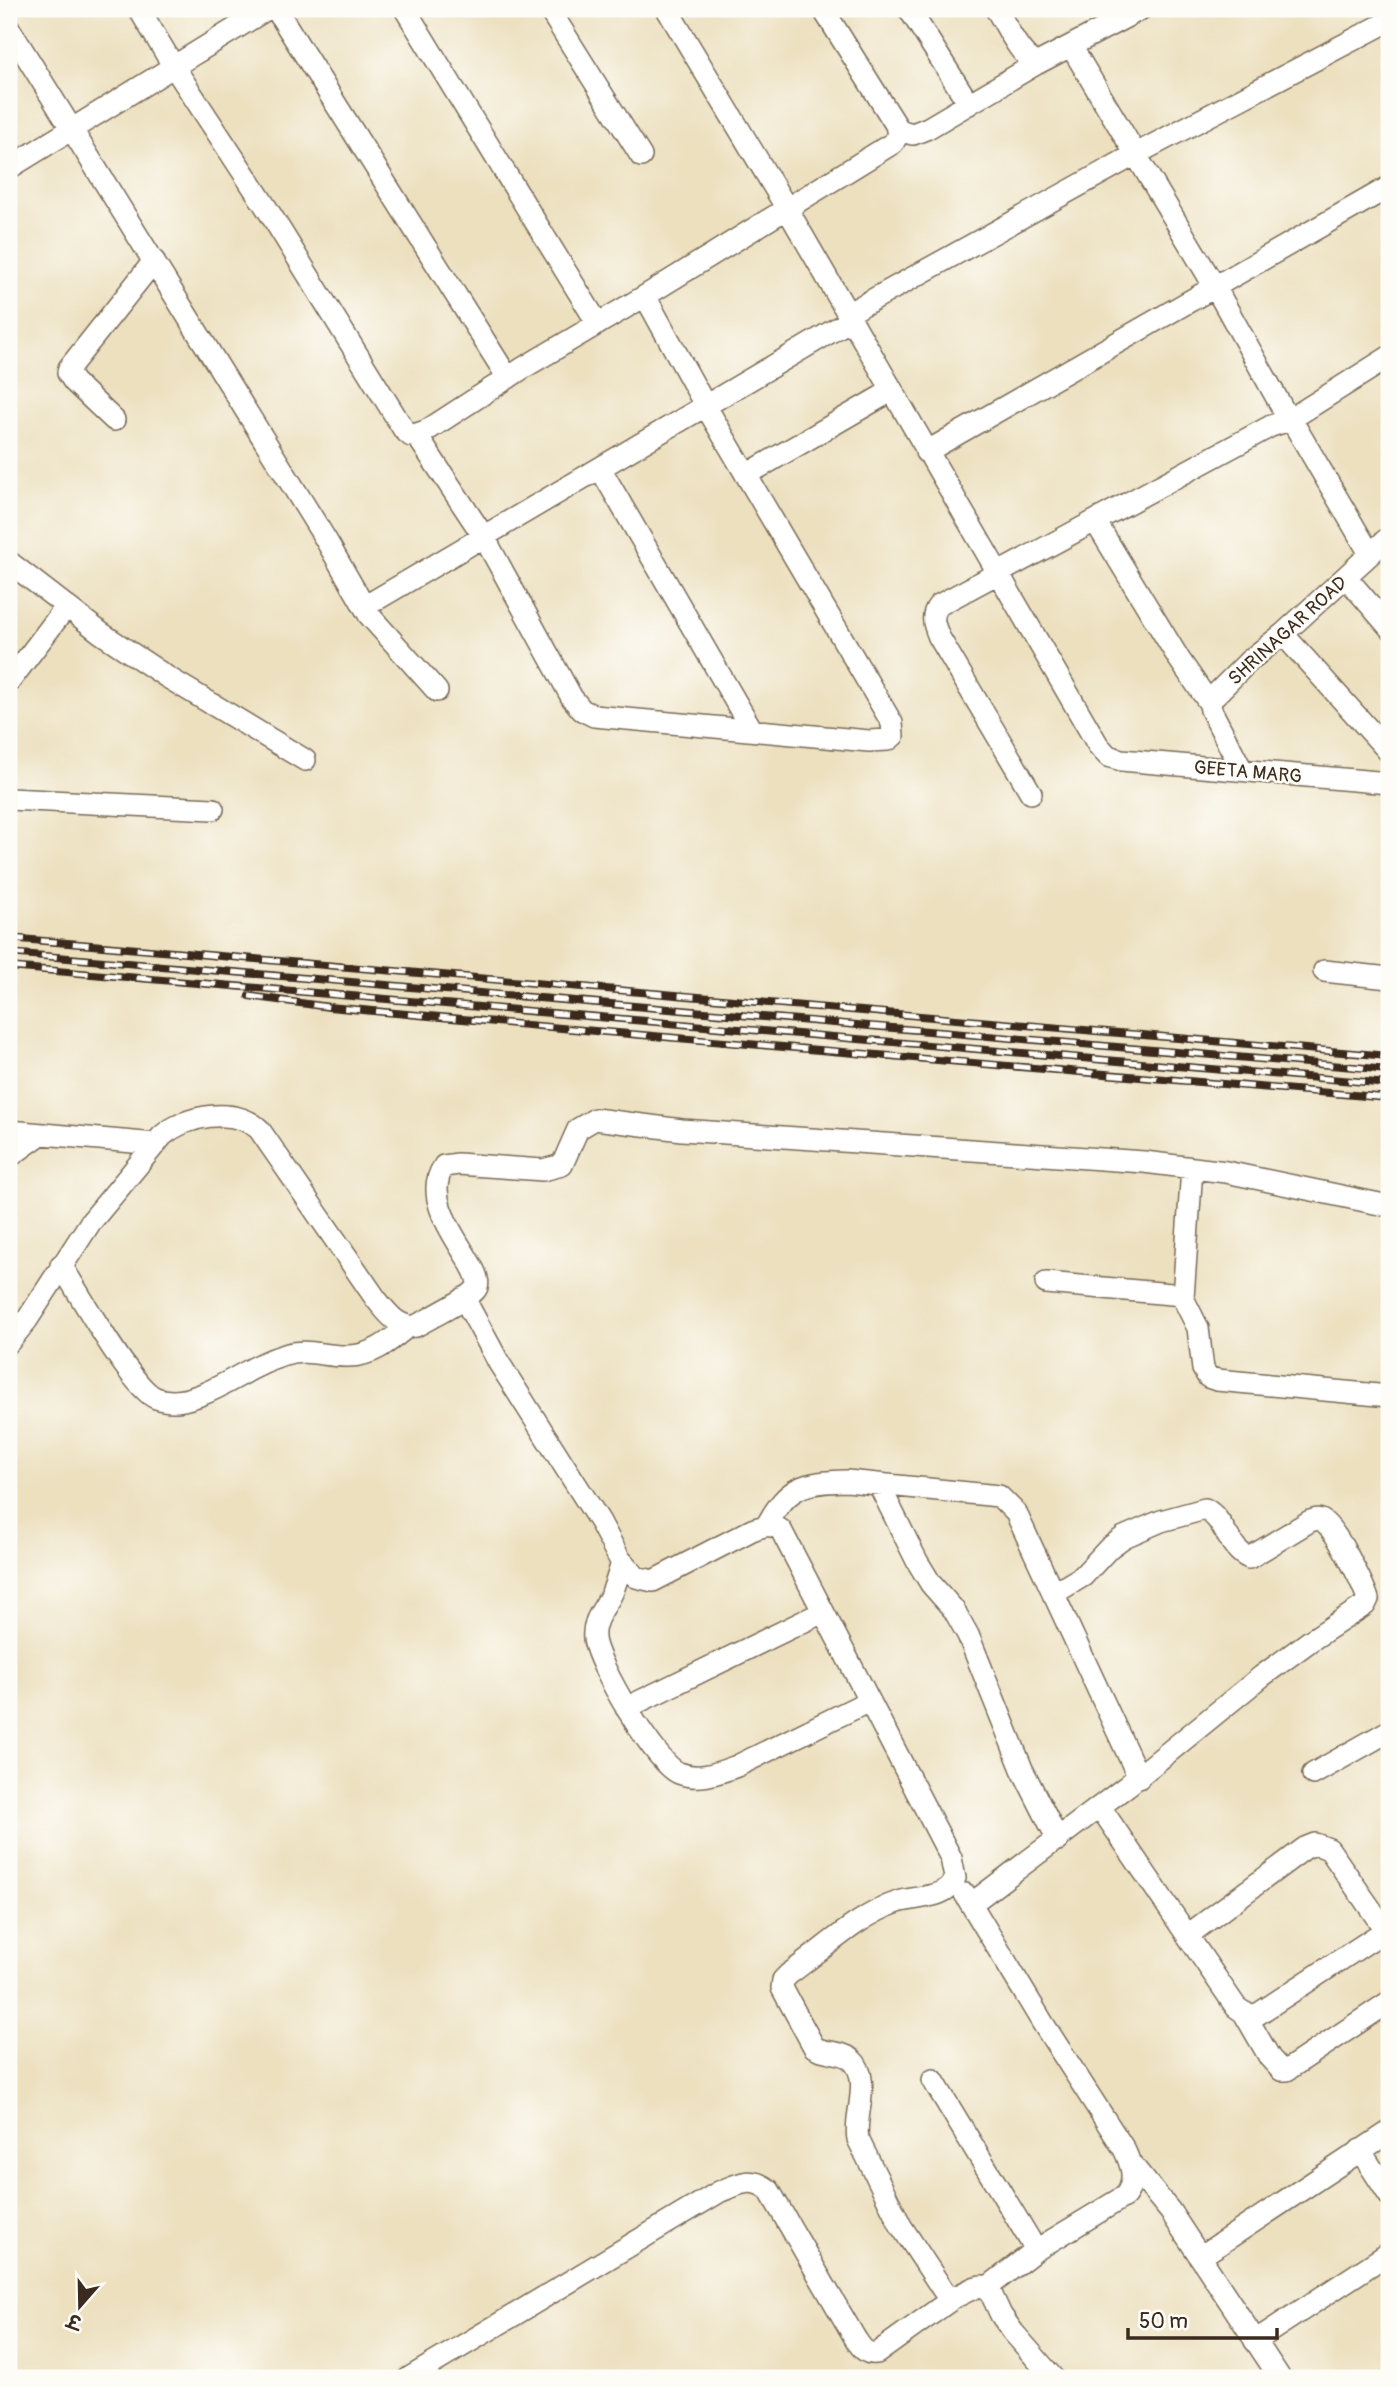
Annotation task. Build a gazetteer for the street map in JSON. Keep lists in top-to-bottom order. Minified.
{"streets":{"street":["SHRINAGAR ROAD","GEETA MARG"]},"scale_bar":"50 m","north":"bottom"}
